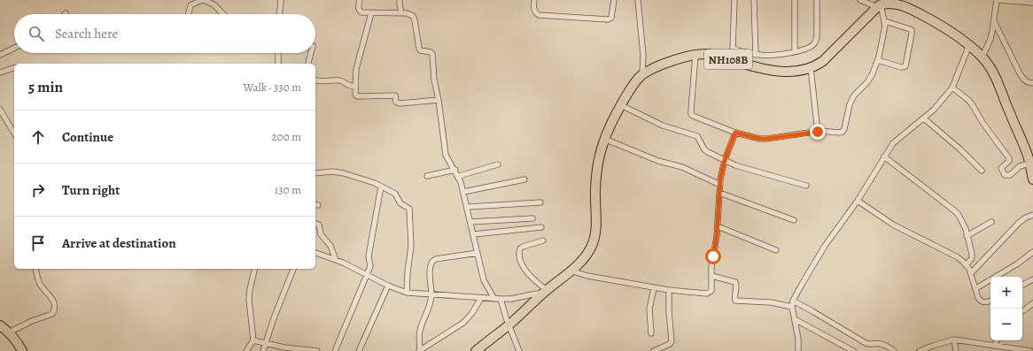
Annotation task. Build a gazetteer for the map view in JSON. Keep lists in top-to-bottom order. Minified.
{"streets":{"highway":["NH108B"]},"page":{"search":"Search here","heading":["5 min","Walk · 330 m"],"list":[["Continue","200 m"],["Turn right","130 m"],"Arrive at destination"],"map_buttons":["+","−"]}}
